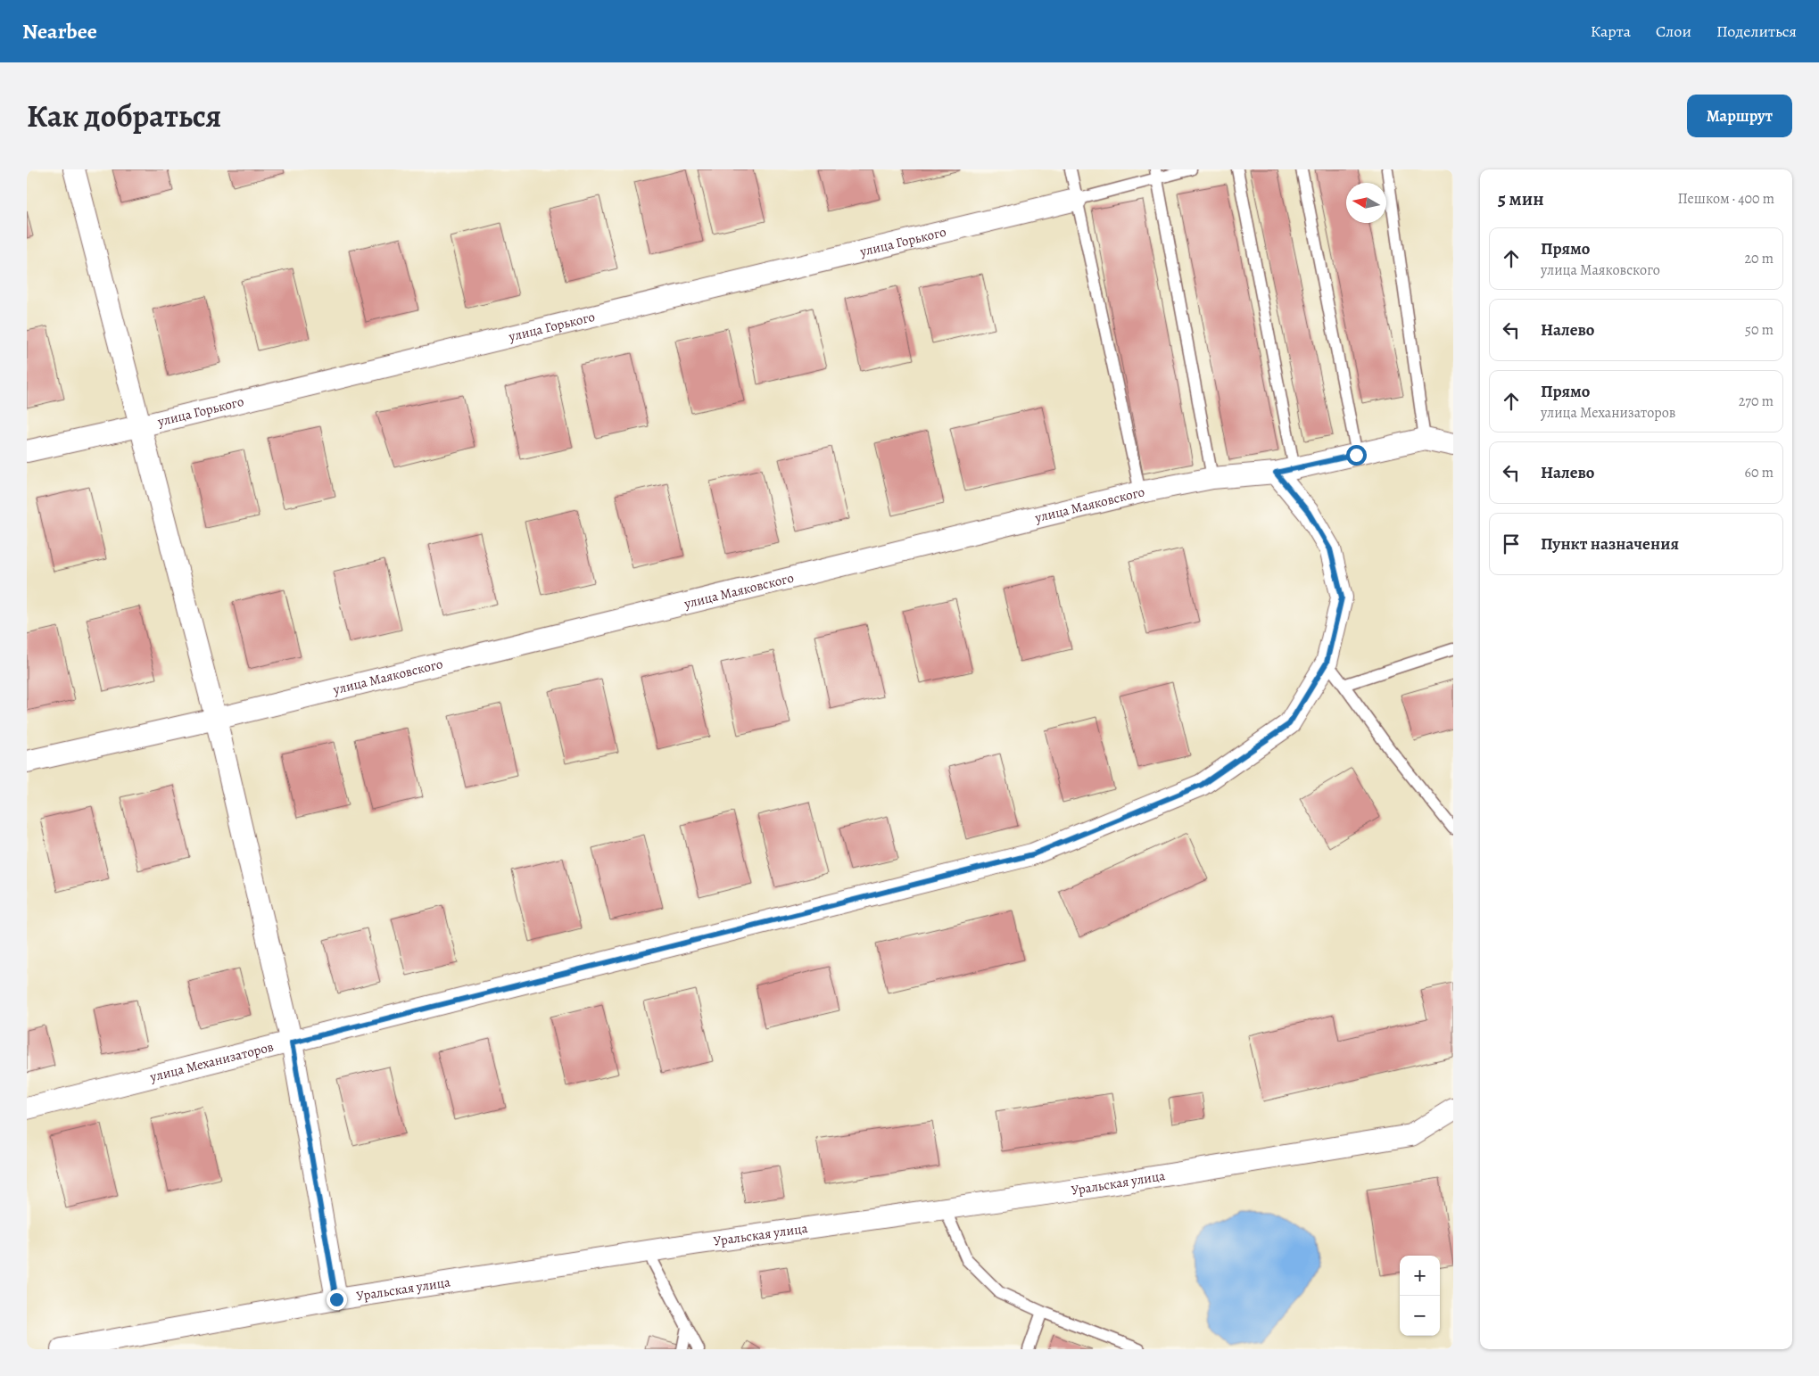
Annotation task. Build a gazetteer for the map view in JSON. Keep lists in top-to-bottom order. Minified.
{"streets":{"street":["улица Горького","улица Маяковского","улица Механизаторов","Уральская улица"]},"crossings":[["улица Маяковского","улица Механизаторов"]],"north":"left","page":{"header":"Nearbee","nav":["Карта","Слои","Поделиться"],"title":"Как добраться","buttons":"Маршрут","heading":["5 мин","Пешком · 400 m"],"list":[["Прямо","улица Маяковского","20 m"],["Налево","50 m"],["Прямо","улица Механизаторов","270 m"],["Налево","60 m"],"Пункт назначения"],"map_buttons":["+","−"]}}
